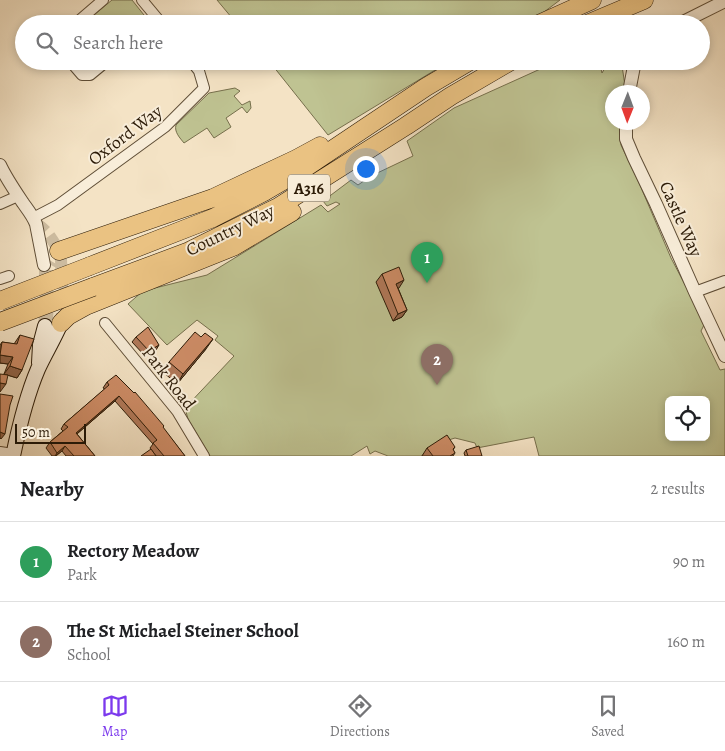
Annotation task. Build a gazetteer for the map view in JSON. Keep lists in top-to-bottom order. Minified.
{"streets":{"highway":["A316","Country Way"],"street":["Oxford Way","Castle Way","Park Road"]},"scale_bar":"50 m","north":"bottom","page":{"search":"Search here","pins":["1","2"],"scale":"50 m","heading":["Nearby","2 results"],"list":[{"mark":"1","name":"Rectory Meadow","note":"Park","value":"90 m"},{"mark":"2","name":"The St Michael Steiner School","note":"School","value":"160 m"}],"nav":["Map","Directions","Saved"]}}
